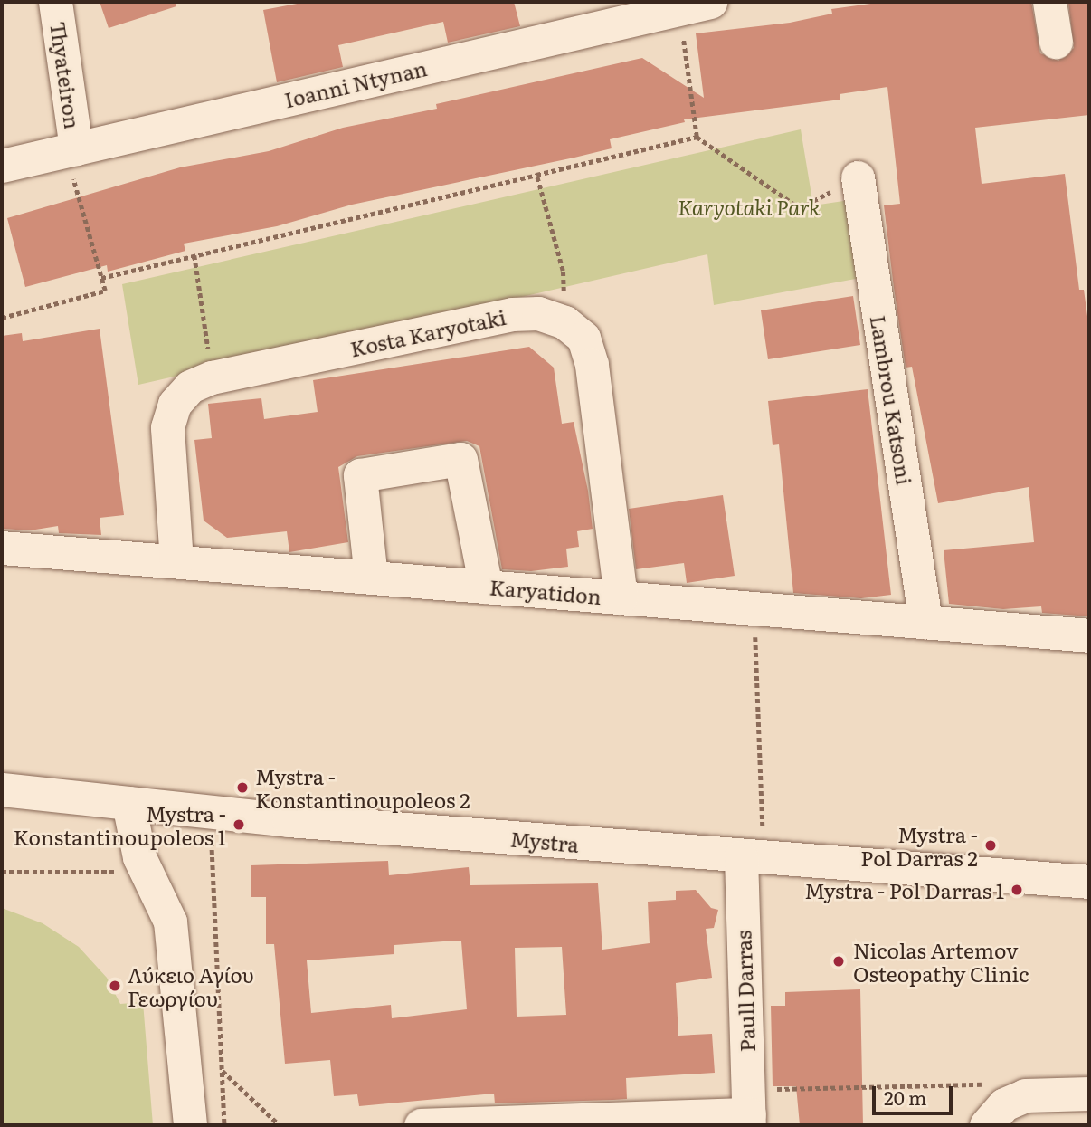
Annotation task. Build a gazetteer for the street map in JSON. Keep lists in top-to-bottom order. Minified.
{"streets":{"street":["Thyateiron","Ioanni Ntynan","Kosta Karyotaki","Lambrou Katsoni","Karyatidon","Mystra","Paull Darras"]},"crossings":[["Thyateiron","Ioanni Ntynan"],["Kosta Karyotaki","Karyatidon"],["Lambrou Katsoni","Karyatidon"],["Mystra","Paull Darras"]],"parks":["Karyotaki Park"],"places":["Mystra - Konstantinoupoleos 2","Mystra - Konstantinoupoleos 1","Mystra - Pol Darras 2","Mystra - Pol Darras 1","Nicolas Artemov Osteopathy Clinic","Λύκειο Αγίου Γεωργίου"],"scale_bar":"20 m"}
